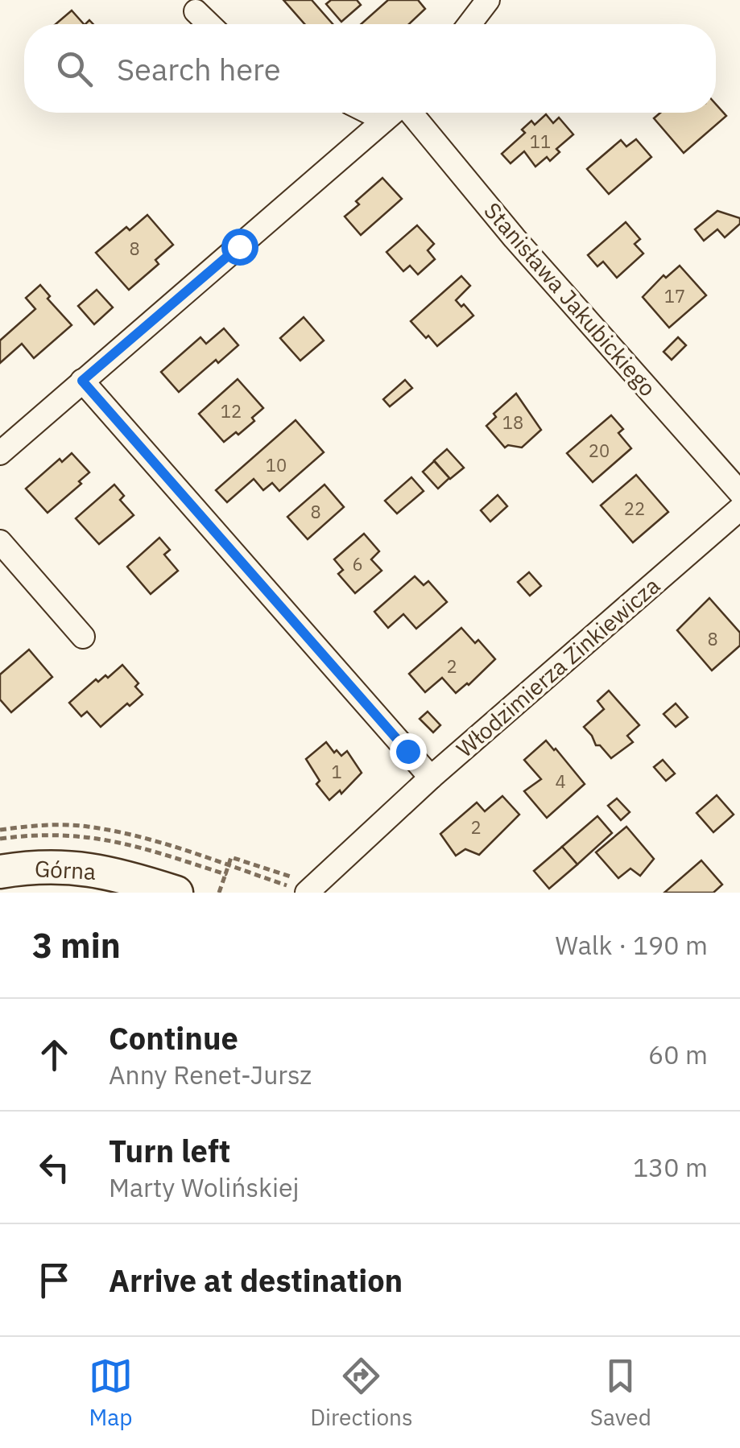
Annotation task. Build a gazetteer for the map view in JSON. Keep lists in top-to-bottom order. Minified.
{"streets":{"street":["Stanisława Jakubickiego","Włodzimierza Zinkiewicza","Górna"]},"house_numbers":["11","8","17","12","18","20","10","22","8","6","8","2","1","4","2"],"page":{"search":"Search here","heading":["3 min","Walk · 190 m"],"list":[["Continue","Anny Renet-Jursz","60 m"],["Turn left","Marty Wolińskiej","130 m"],"Arrive at destination"],"nav":["Map","Directions","Saved"]}}
